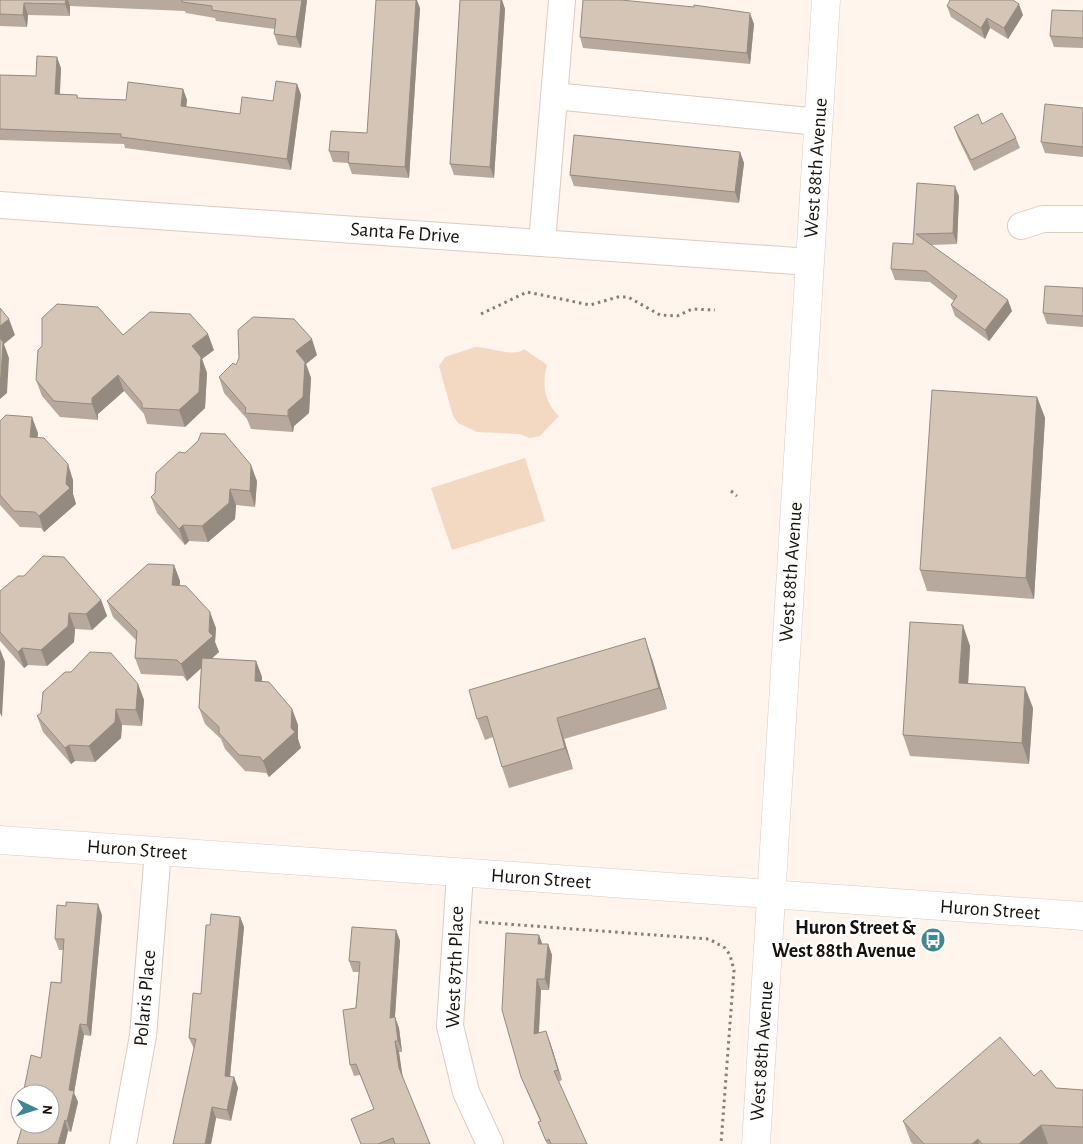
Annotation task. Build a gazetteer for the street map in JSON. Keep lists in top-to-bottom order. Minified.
{"streets":{"main road":["West 88th Avenue","Huron Street"],"street":["Santa Fe Drive","West 87th Place","Polaris Place"]},"crossings":[["West 88th Avenue","Santa Fe Drive"],["West 88th Avenue","Huron Street"],["Huron Street","West 87th Place"],["Huron Street","Polaris Place"]],"places":{"bus stop":["Huron Street & West 88th Avenue"]},"north":"right"}
